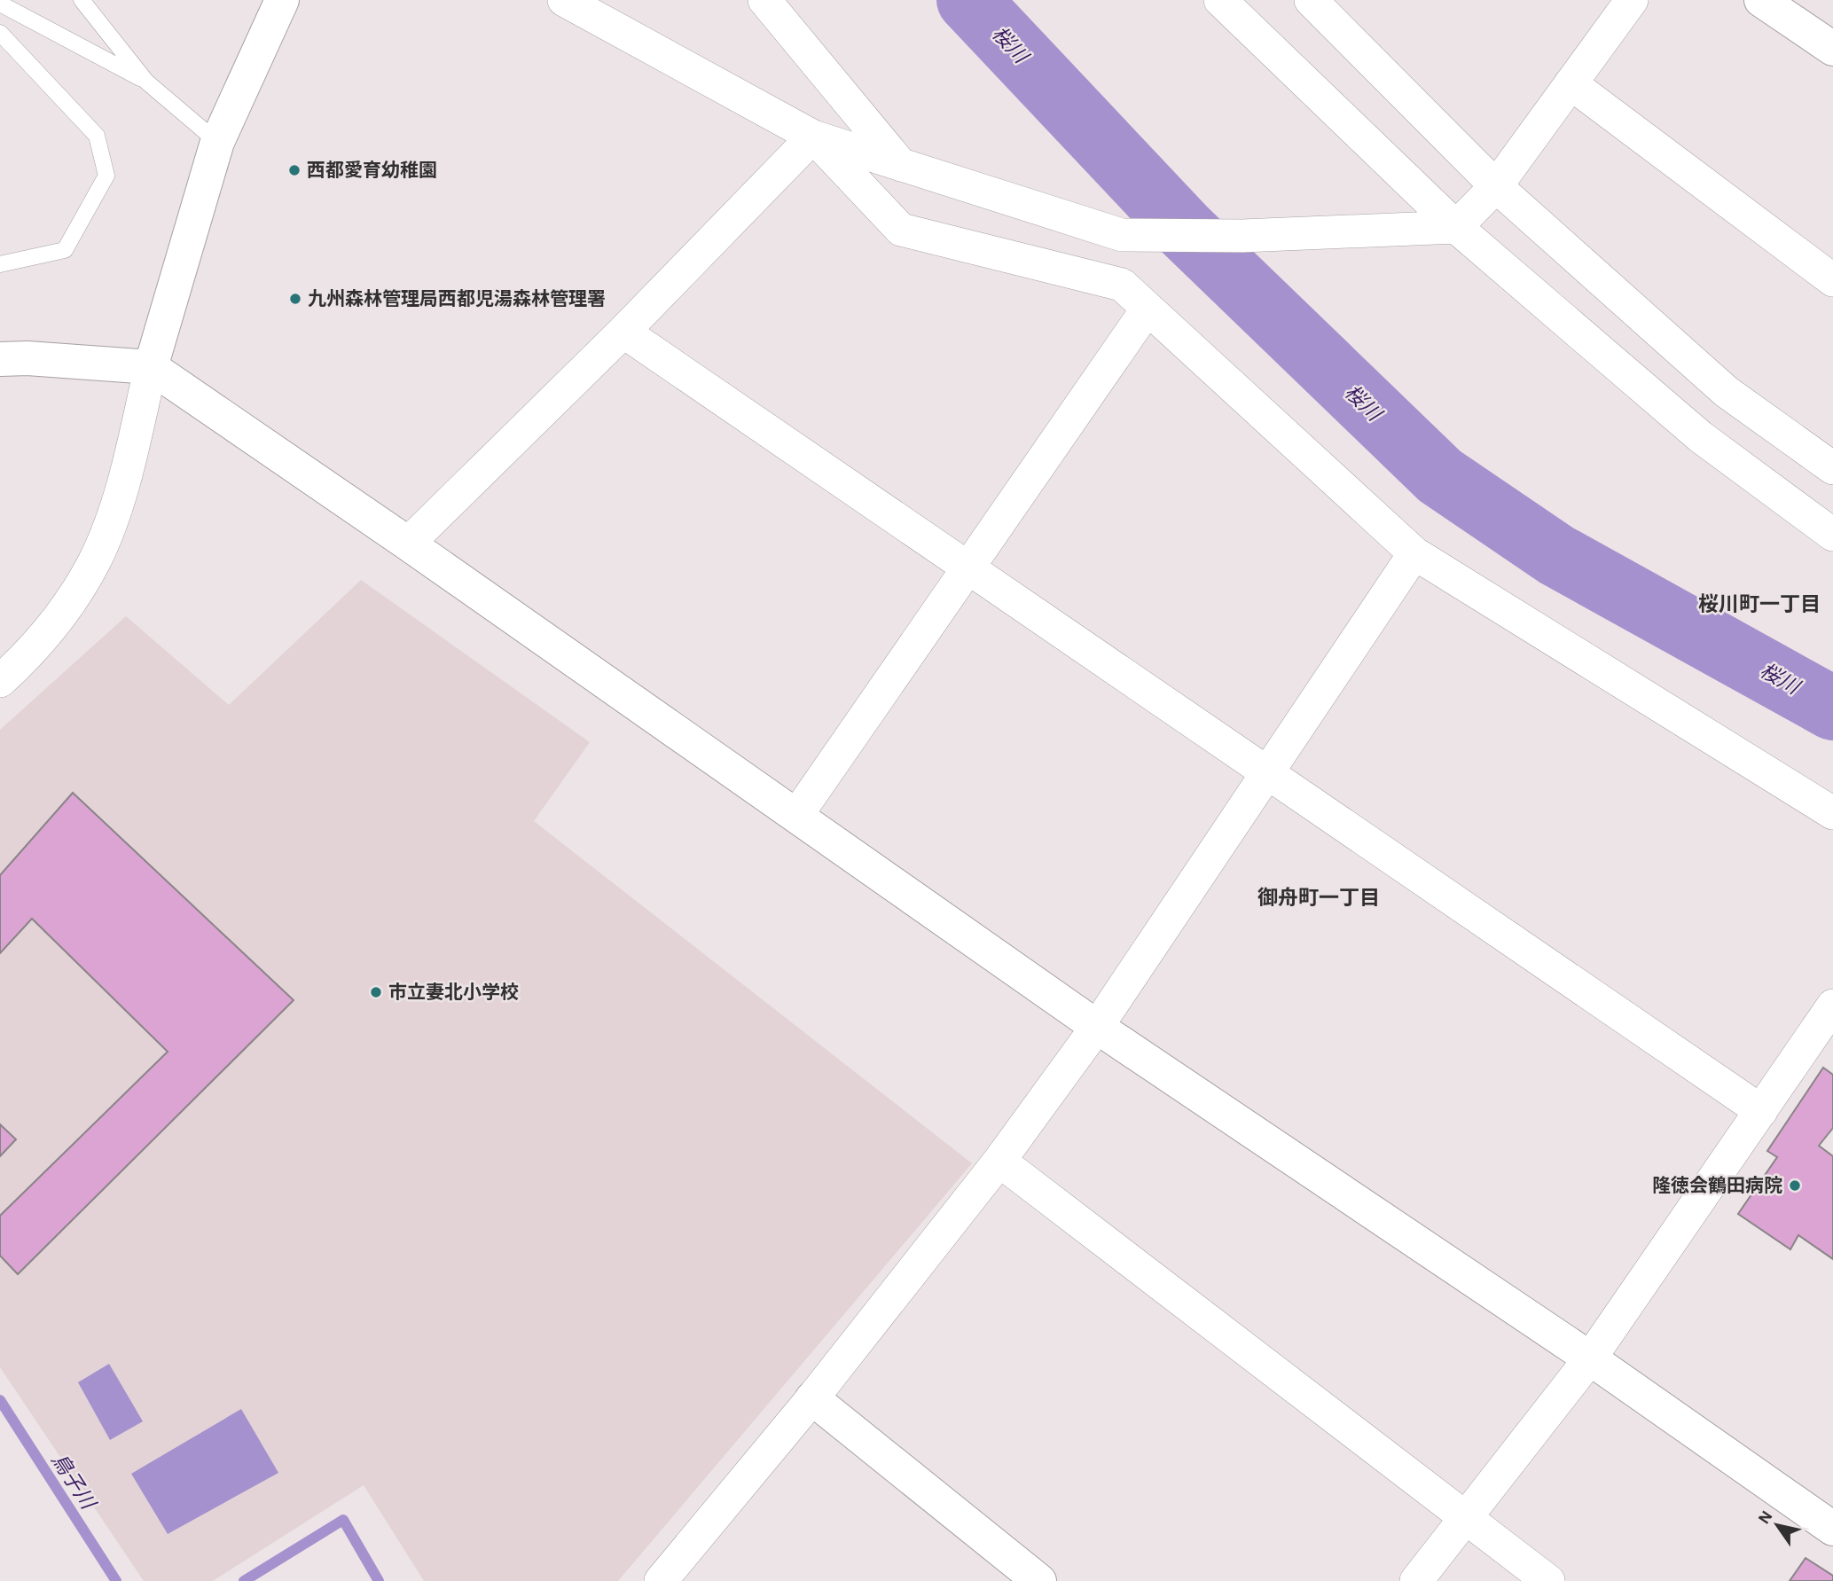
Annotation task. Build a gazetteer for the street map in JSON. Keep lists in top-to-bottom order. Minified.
{"districts":["桜川町一丁目","御舟町一丁目"],"water":["桜川","鳥子川"],"places":["西都愛育幼稚園","九州森林管理局西都児湯森林管理署","市立妻北小学校","隆徳会鶴田病院"],"north":"top left"}
